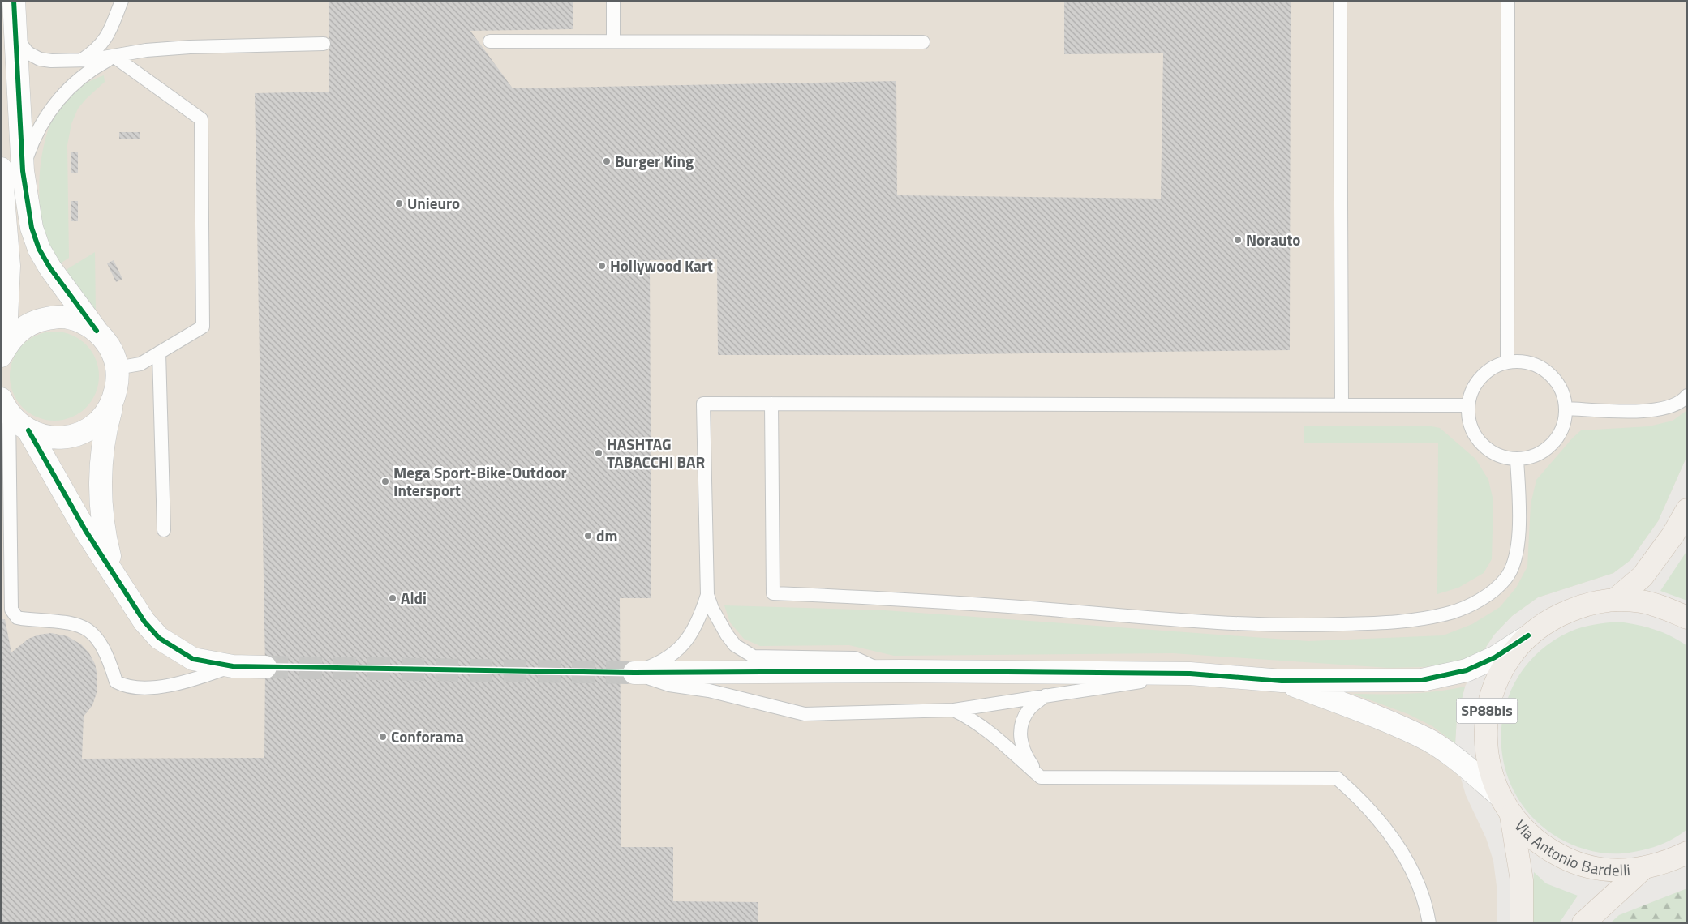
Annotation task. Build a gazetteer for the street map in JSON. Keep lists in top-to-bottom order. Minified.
{"streets":{"main road":["SP88bis","Via Antonio Bardelli"]},"places":["Burger King","Unieuro","Norauto","Hollywood Kart","HASHTAG TABACCHI BAR","Mega Sport-Bike-Outdoor Intersport","dm","Aldi","Conforama"]}
